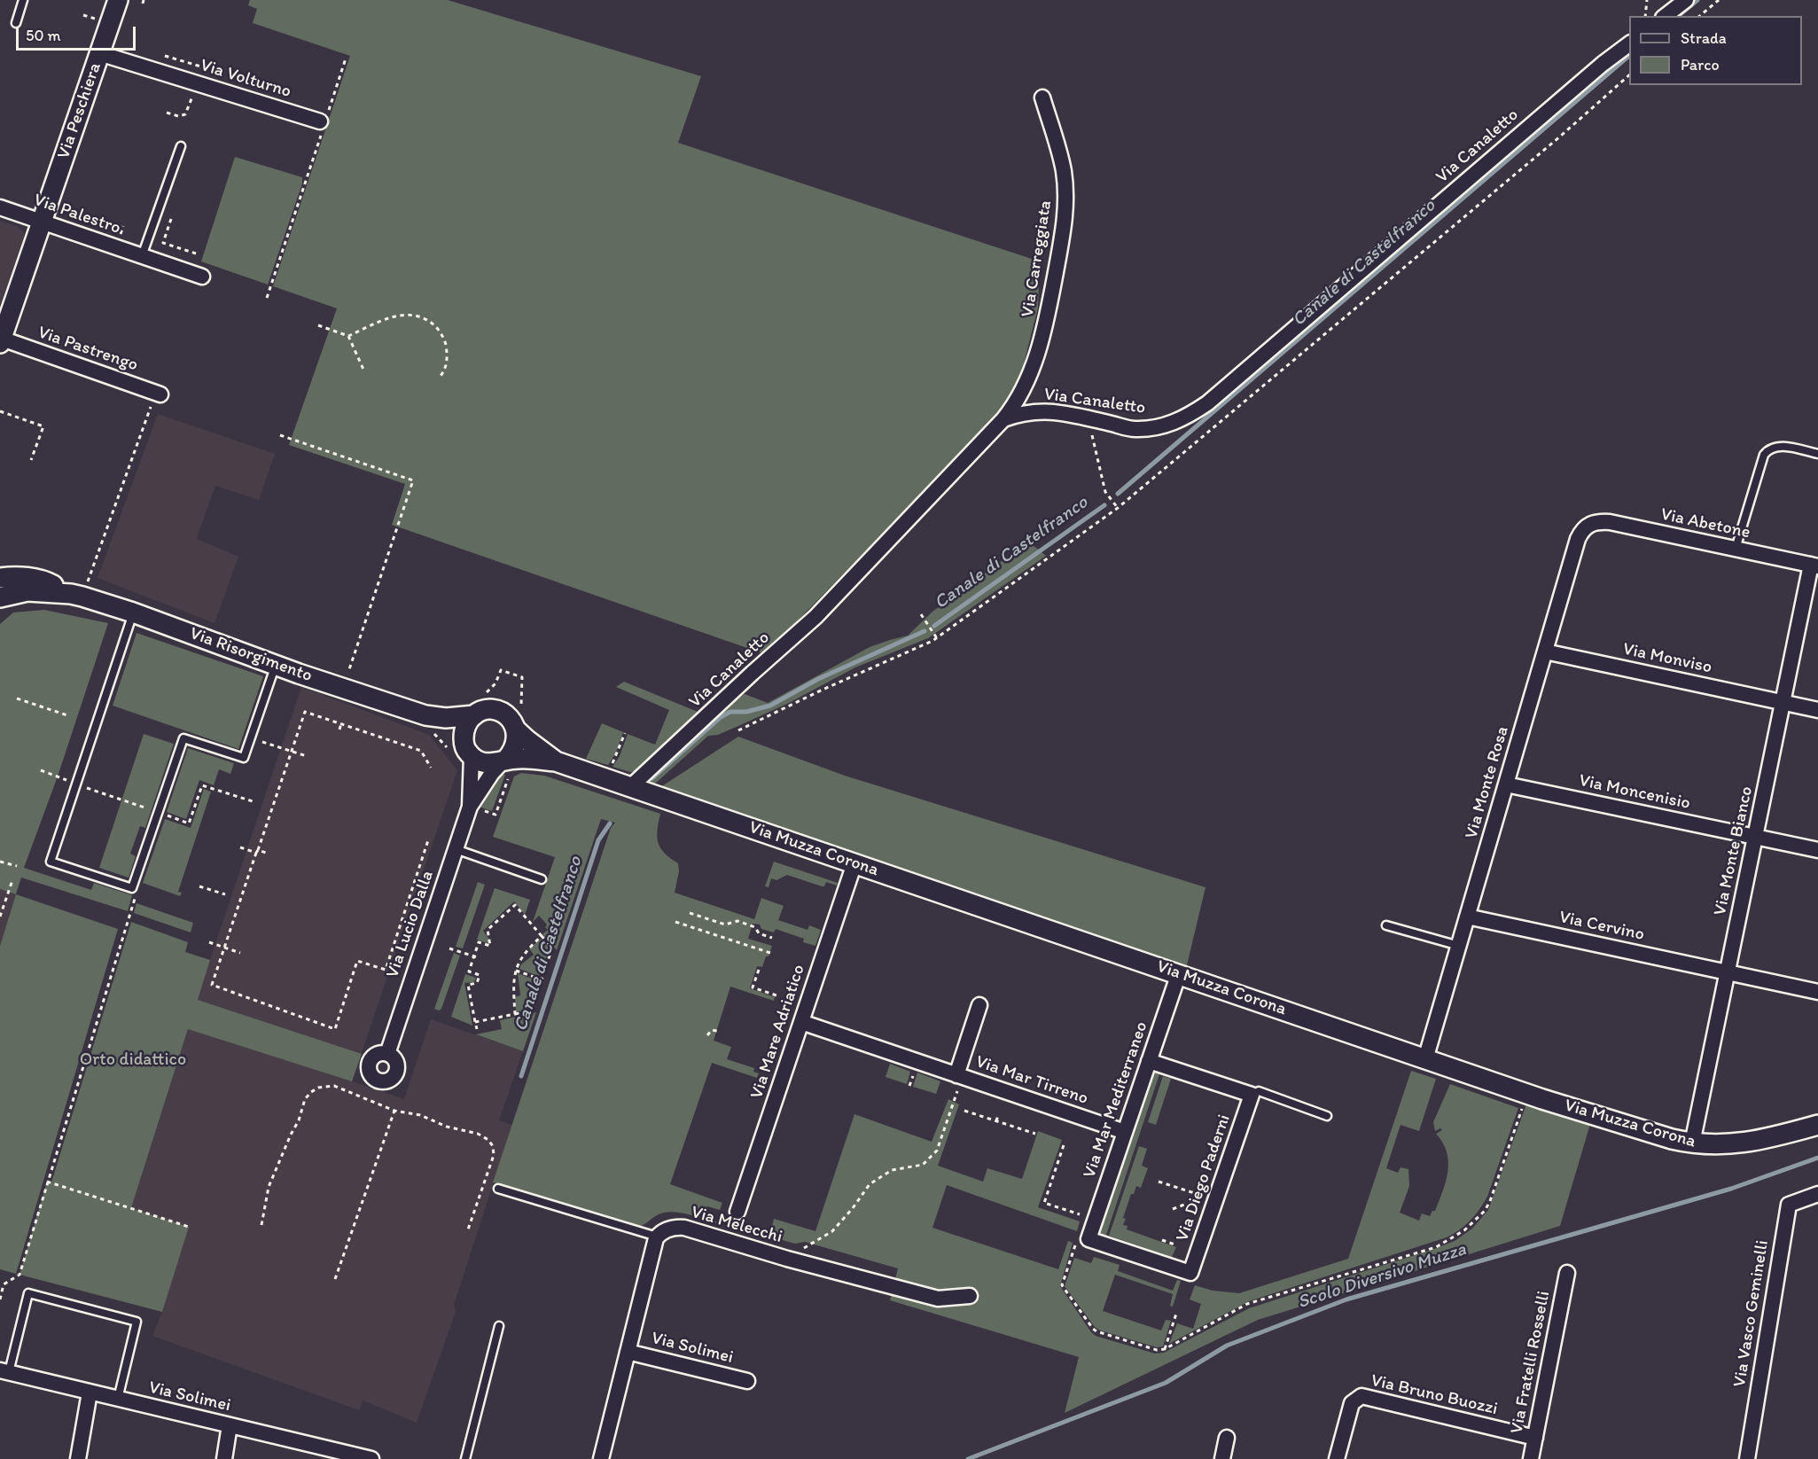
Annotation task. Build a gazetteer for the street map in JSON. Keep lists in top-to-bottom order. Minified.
{"streets":{"street":["Via Volturno","Via Peschiera","Via Canaletto","Via Palestro","Via Carreggiata","Via Pastrengo","Via Abetone","Via Risorgimento","Via Monviso","Via Monte Rosa","Via Moncenisio","Via Muzza Corona","Via Monte Bianco","Via Lucio Dalla","Via Cervino","Via Mare Adriatico","Via Mar Tirreno","Via Mar Mediterraneo","Via Diego Paderni","Via Melecchi","Via Vasco Geminelli","Via Solimei","Via Fratelli Rosselli","Via Bruno Buozzi"]},"crossings":[["Via Volturno","Via Peschiera"],["Via Peschiera","Via Palestro"],["Via Peschiera","Via Pastrengo"],["Via Canaletto","Via Carreggiata"],["Via Canaletto","Via Risorgimento"],["Via Canaletto","Via Muzza Corona"],["Via Abetone","Via Monte Rosa"],["Via Abetone","Via Monte Bianco"],["Via Risorgimento","Via Muzza Corona"],["Via Risorgimento","Via Lucio Dalla"],["Via Monviso","Via Monte Rosa"],["Via Monviso","Via Monte Bianco"],["Via Monte Rosa","Via Moncenisio"],["Via Monte Rosa","Via Muzza Corona"],["Via Monte Rosa","Via Cervino"],["Via Moncenisio","Via Monte Bianco"],["Via Muzza Corona","Via Monte Bianco"],["Via Muzza Corona","Via Mare Adriatico"],["Via Muzza Corona","Via Mar Mediterraneo"],["Via Monte Bianco","Via Cervino"],["Via Mare Adriatico","Via Mar Tirreno"],["Via Mar Tirreno","Via Mar Mediterraneo"],["Via Mar Mediterraneo","Via Diego Paderni"],["Via Fratelli Rosselli","Via Bruno Buozzi"]],"water":["Canale di Castelfranco","Scolo Diversivo Muzza"],"parks":["Orto didattico"],"legend":["Strada","Parco"],"scale_bar":"50 m"}
